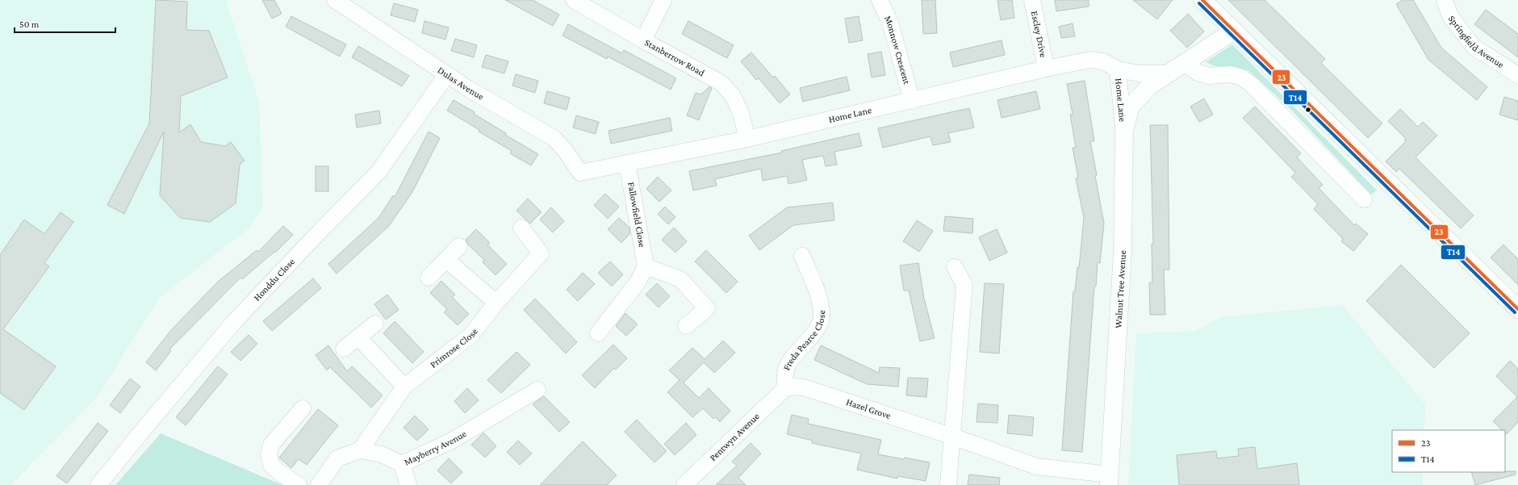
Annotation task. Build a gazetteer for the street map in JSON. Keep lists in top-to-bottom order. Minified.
{"streets":{"main road":["Walnut Tree Avenue"],"street":["Escley Drive","Springfield Avenue","Monnow Crescent","Stanberrow Road","Dulas Avenue","Home Lane","Fallowfield Close","Honddu Close","Freda Pearce Close","Primrose Close","Hazel Grove","Pentwyn Avenue","Mayberry Avenue"]},"crossings":[["Escley Drive","Home Lane"],["Monnow Crescent","Home Lane"],["Stanberrow Road","Home Lane"],["Dulas Avenue","Home Lane"],["Dulas Avenue","Honddu Close"],["Home Lane","Fallowfield Close"],["Home Lane","Walnut Tree Avenue"],["Walnut Tree Avenue","Hazel Grove"],["Freda Pearce Close","Hazel Grove"],["Freda Pearce Close","Pentwyn Avenue"],["Primrose Close","Mayberry Avenue"],["Hazel Grove","Pentwyn Avenue"]],"lines":["transit line 23","transit line T14"],"legend":["23","T14"],"scale_bar":"50 m"}
